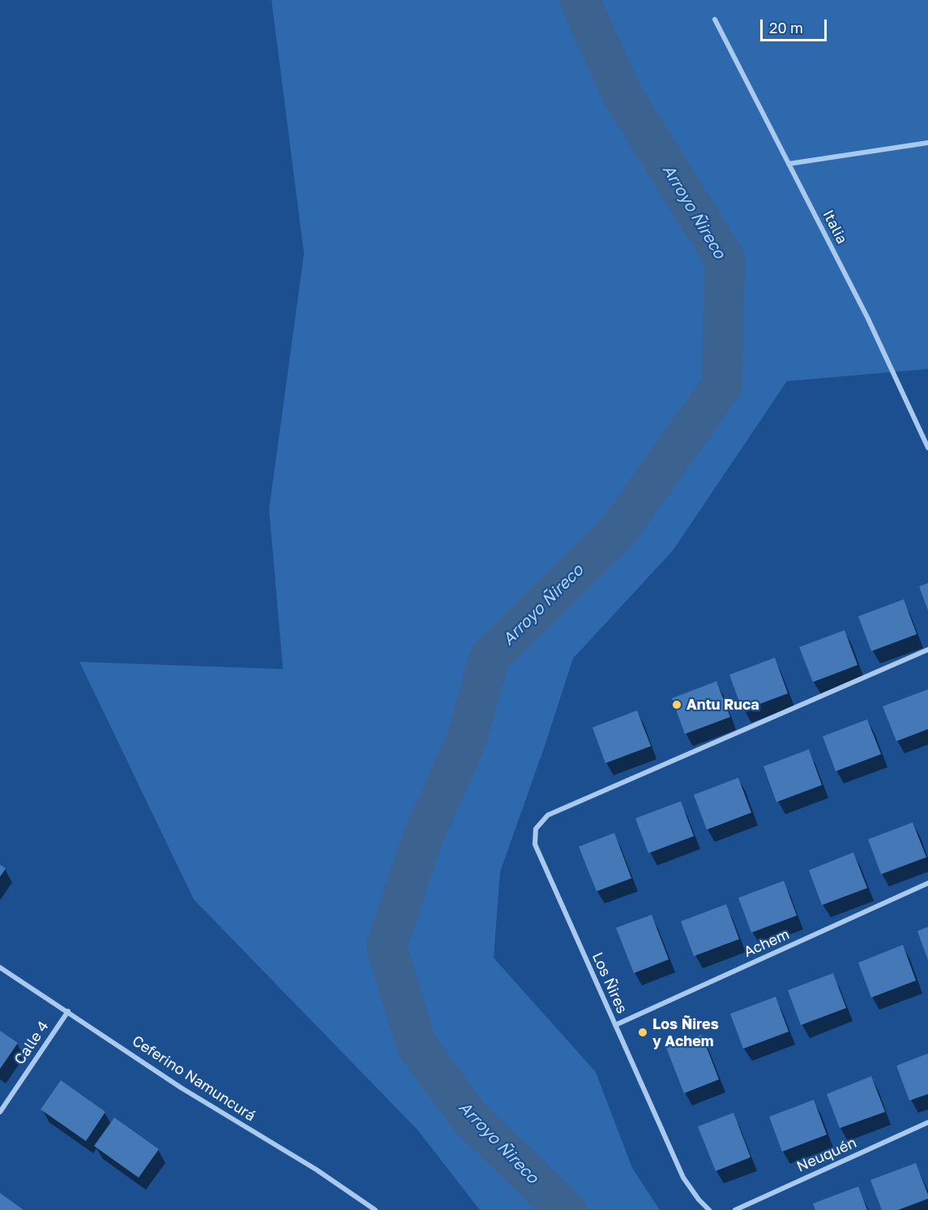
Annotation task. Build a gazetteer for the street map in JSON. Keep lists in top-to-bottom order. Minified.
{"streets":{"street":["Italia","Achem","Los Ñires","Calle 4","Ceferino Namuncurá","Neuquén"]},"crossings":[["Achem","Los Ñires"],["Calle 4","Ceferino Namuncurá"]],"water":["Arroyo Ñireco"],"places":["Antu Ruca","Los Ñires y Achem"],"scale_bar":"20 m"}
